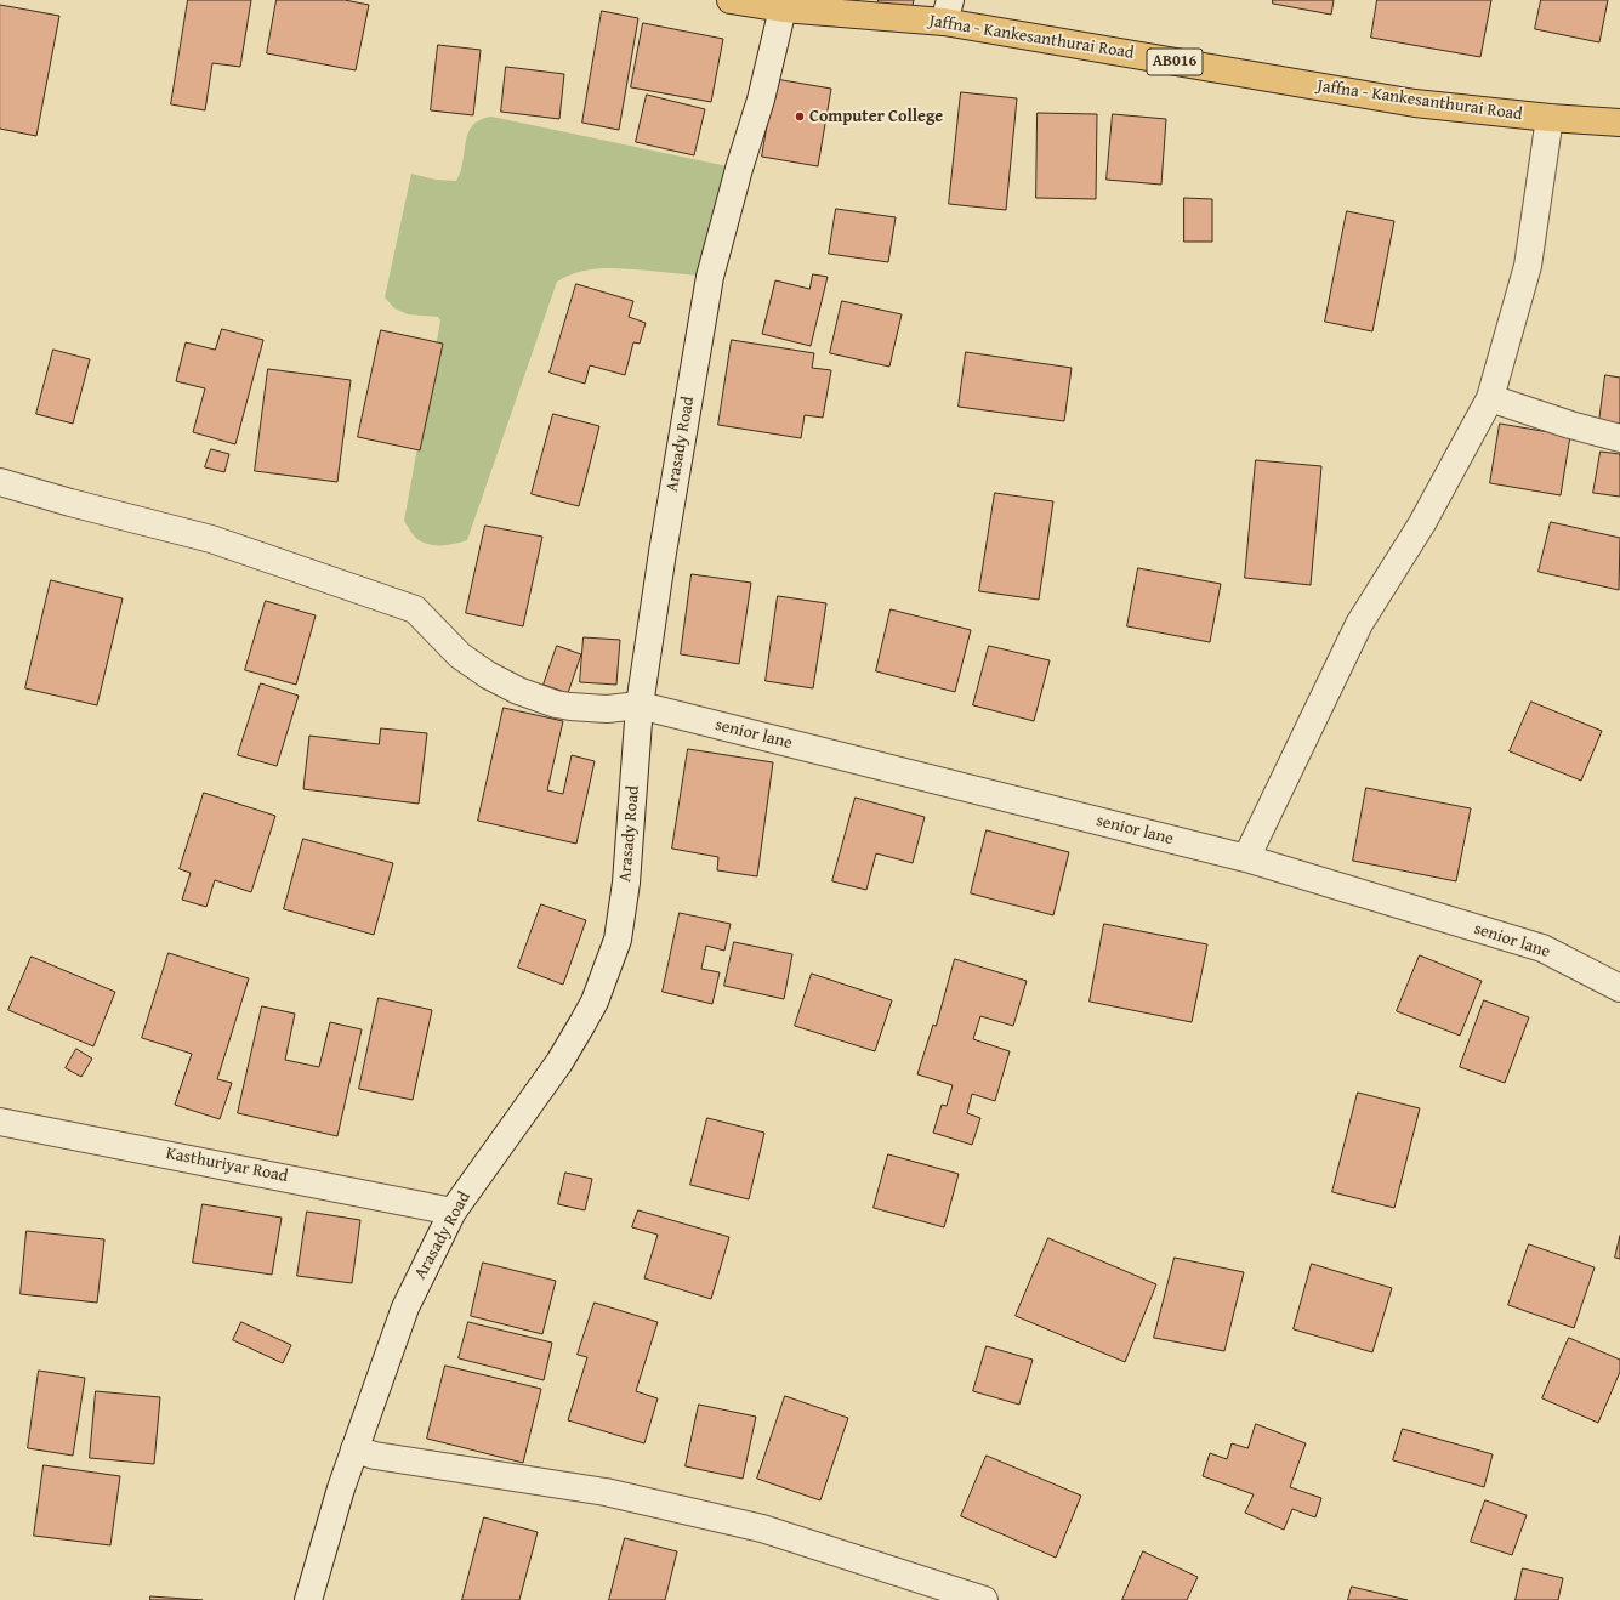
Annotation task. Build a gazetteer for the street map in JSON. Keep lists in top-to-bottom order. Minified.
{"streets":{"main road":["Jaffna - Kankesanthurai Road","AB016"],"street":["Arasady Road","senior lane","Kasthuriyar Road"]},"crossings":[["Jaffna - Kankesanthurai Road","Arasady Road"],["Arasady Road","senior lane"],["Arasady Road","Kasthuriyar Road"]],"places":["Computer College"]}
